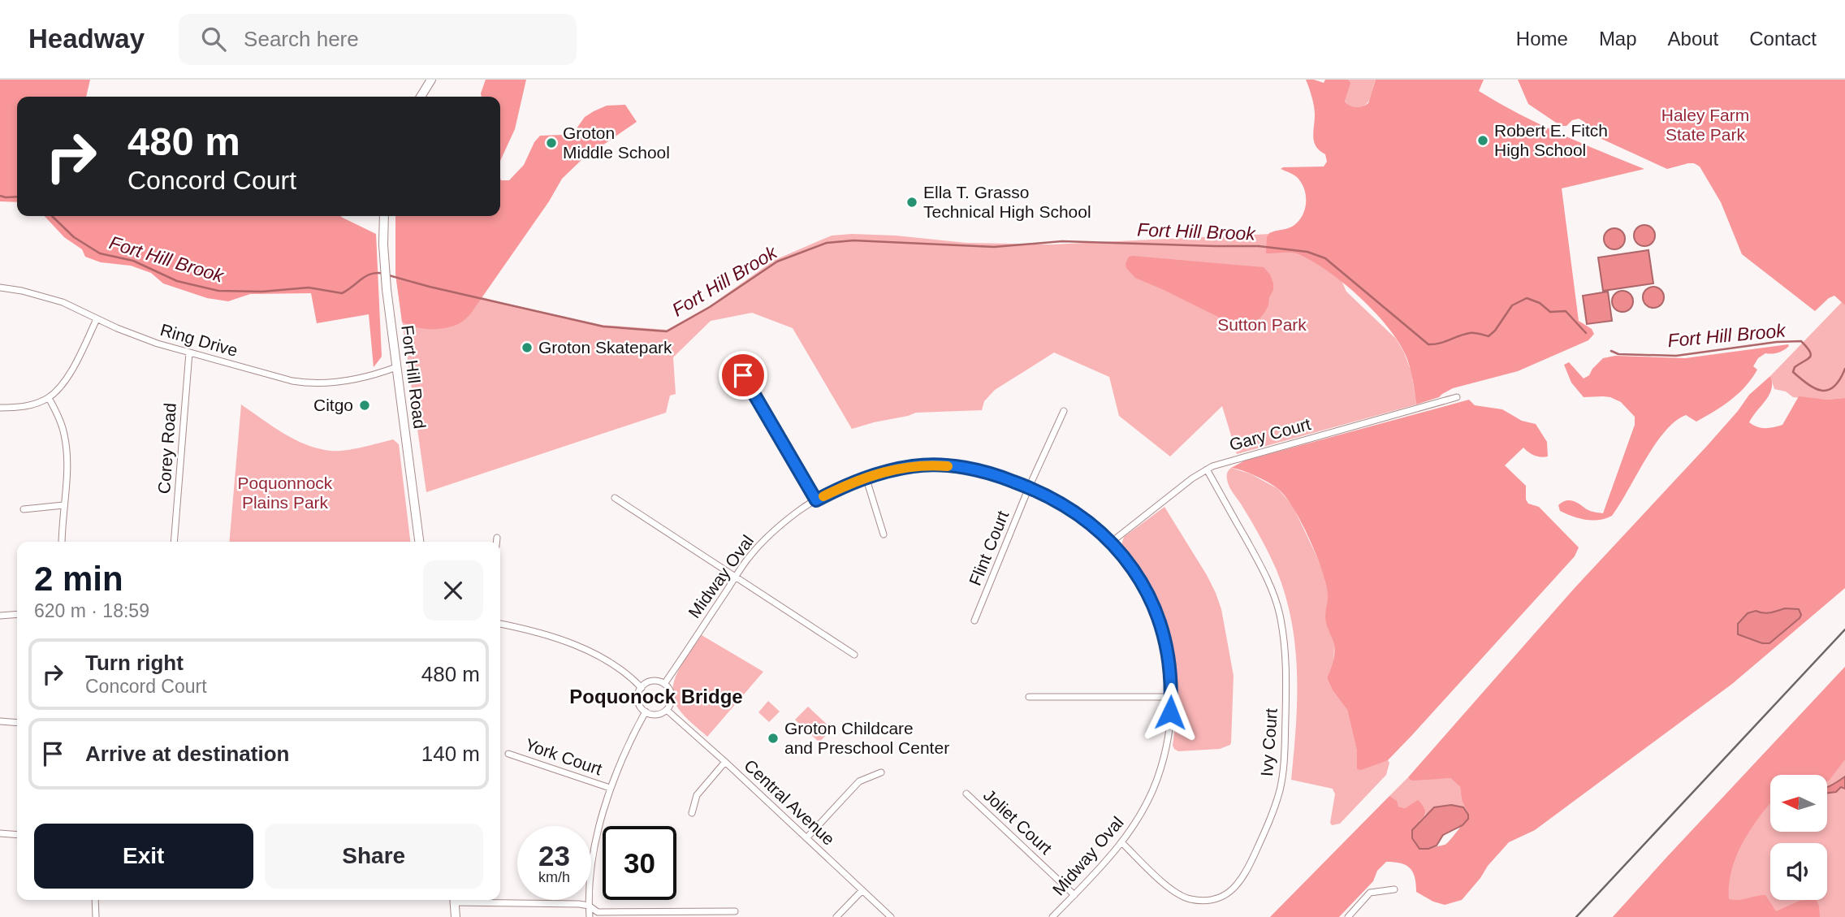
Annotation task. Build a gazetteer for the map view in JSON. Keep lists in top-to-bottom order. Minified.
{"streets":{"main road":["Fort Hill Road"],"street":["Ring Drive","Gary Court","Corey Road","Flint Court","Midway Oval","Ivy Court","York Court","Central Avenue","Joliet Court"]},"crossings":[["Ring Drive","Fort Hill Road"],["Ring Drive","Corey Road"],["Gary Court","Midway Oval"],["Gary Court","Ivy Court"],["Flint Court","Midway Oval"],["Midway Oval","Ivy Court"],["Midway Oval","Central Avenue"],["Midway Oval","Joliet Court"]],"districts":["Poquonock Bridge"],"water":["Fort Hill Brook"],"parks":["Haley Farm State Park","Sutton Park","Poquonnock Plains Park"],"places":["Robert E. Fitch High School","Groton Middle School","Ella T. Grasso Technical High School","Groton Skatepark","Citgo","Groton Childcare and Preschool Center"],"north":"left","page":{"header":"Headway","search":"Search here","nav":["Home","Map","About","Contact"],"turn":["480 m","Concord Court"],"heading":["2 min","620 m · 18:59"],"list":[{"name":"Turn right","note":"Concord Court","value":"480 m"},{"name":"Arrive at destination","value":"140 m"}],"buttons":["Exit","Share"],"speed":"23 km/h","limit":"30"}}
